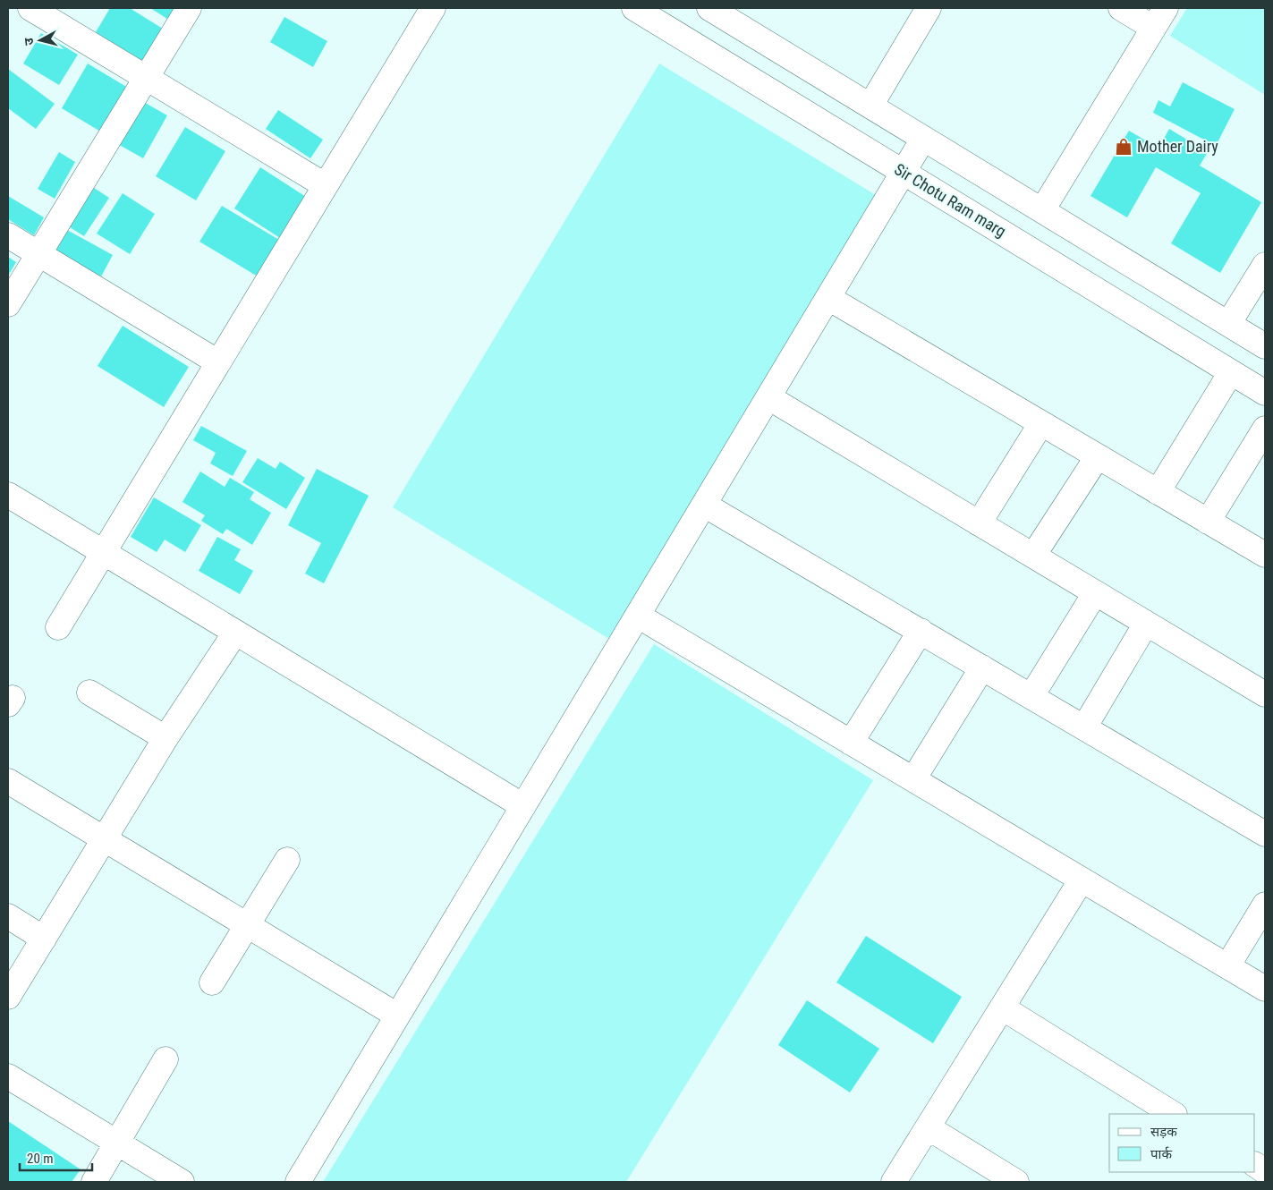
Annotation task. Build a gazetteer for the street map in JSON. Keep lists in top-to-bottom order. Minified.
{"streets":{"street":["Sir Chotu Ram marg"]},"places":{"shop":["Mother Dairy"]},"legend":["सड़क","पार्क"],"scale_bar":"20 m","north":"left"}
